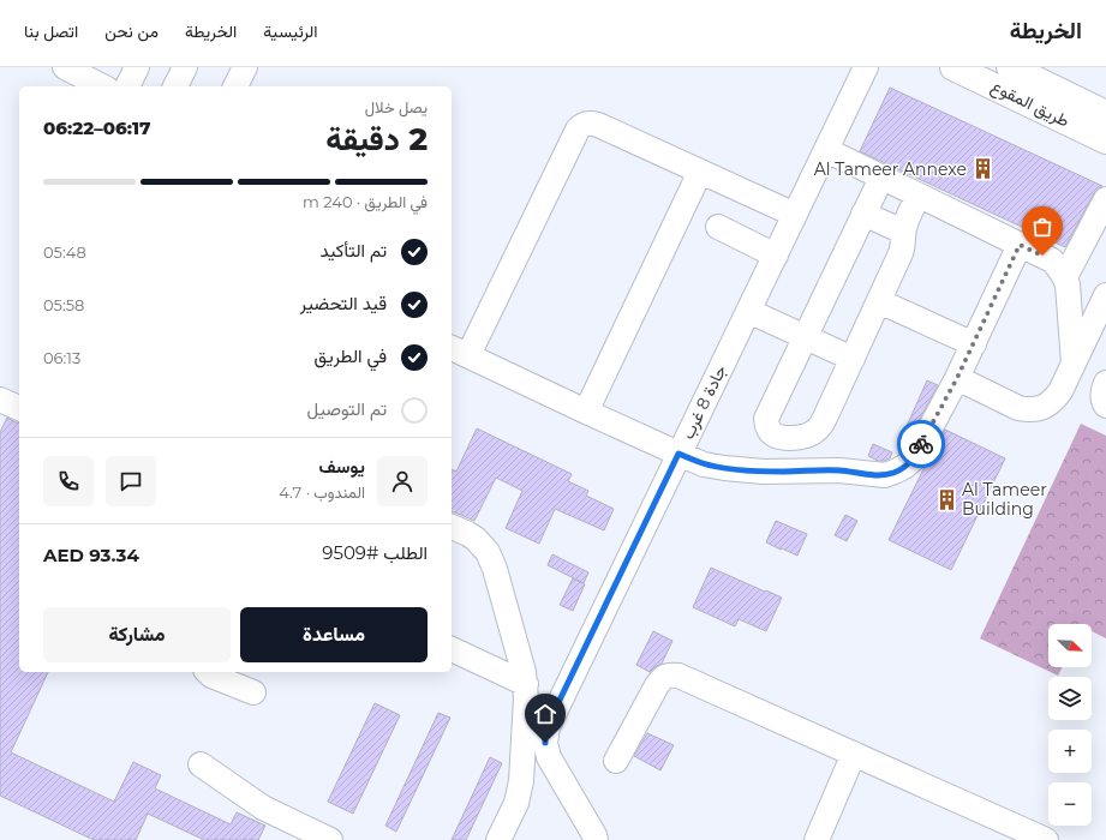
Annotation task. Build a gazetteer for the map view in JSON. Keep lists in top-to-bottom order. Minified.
{"streets":{"main road":["طريق المقوع"],"street":["جادة 8 غرب"]},"places":{"building":["Al Tameer Annexe","Al Tameer Building"]},"north":"bottom right","page":{"header":"الخريطة","nav":["الرئيسية","الخريطة","من نحن","اتصل بنا"],"heading":["2 دقيقة","يصل خلال","06:17–06:22"],"panel":["يوسف","المندوب · 4.7","الطلب #9509","AED 93.34"],"bar":"في الطريق · 240 m","list":[["تم التأكيد","05:48"],["قيد التحضير","05:58"],["في الطريق","06:13"],"تم التوصيل"],"buttons":["مساعدة","مشاركة"],"map_buttons":["+","−"]}}
